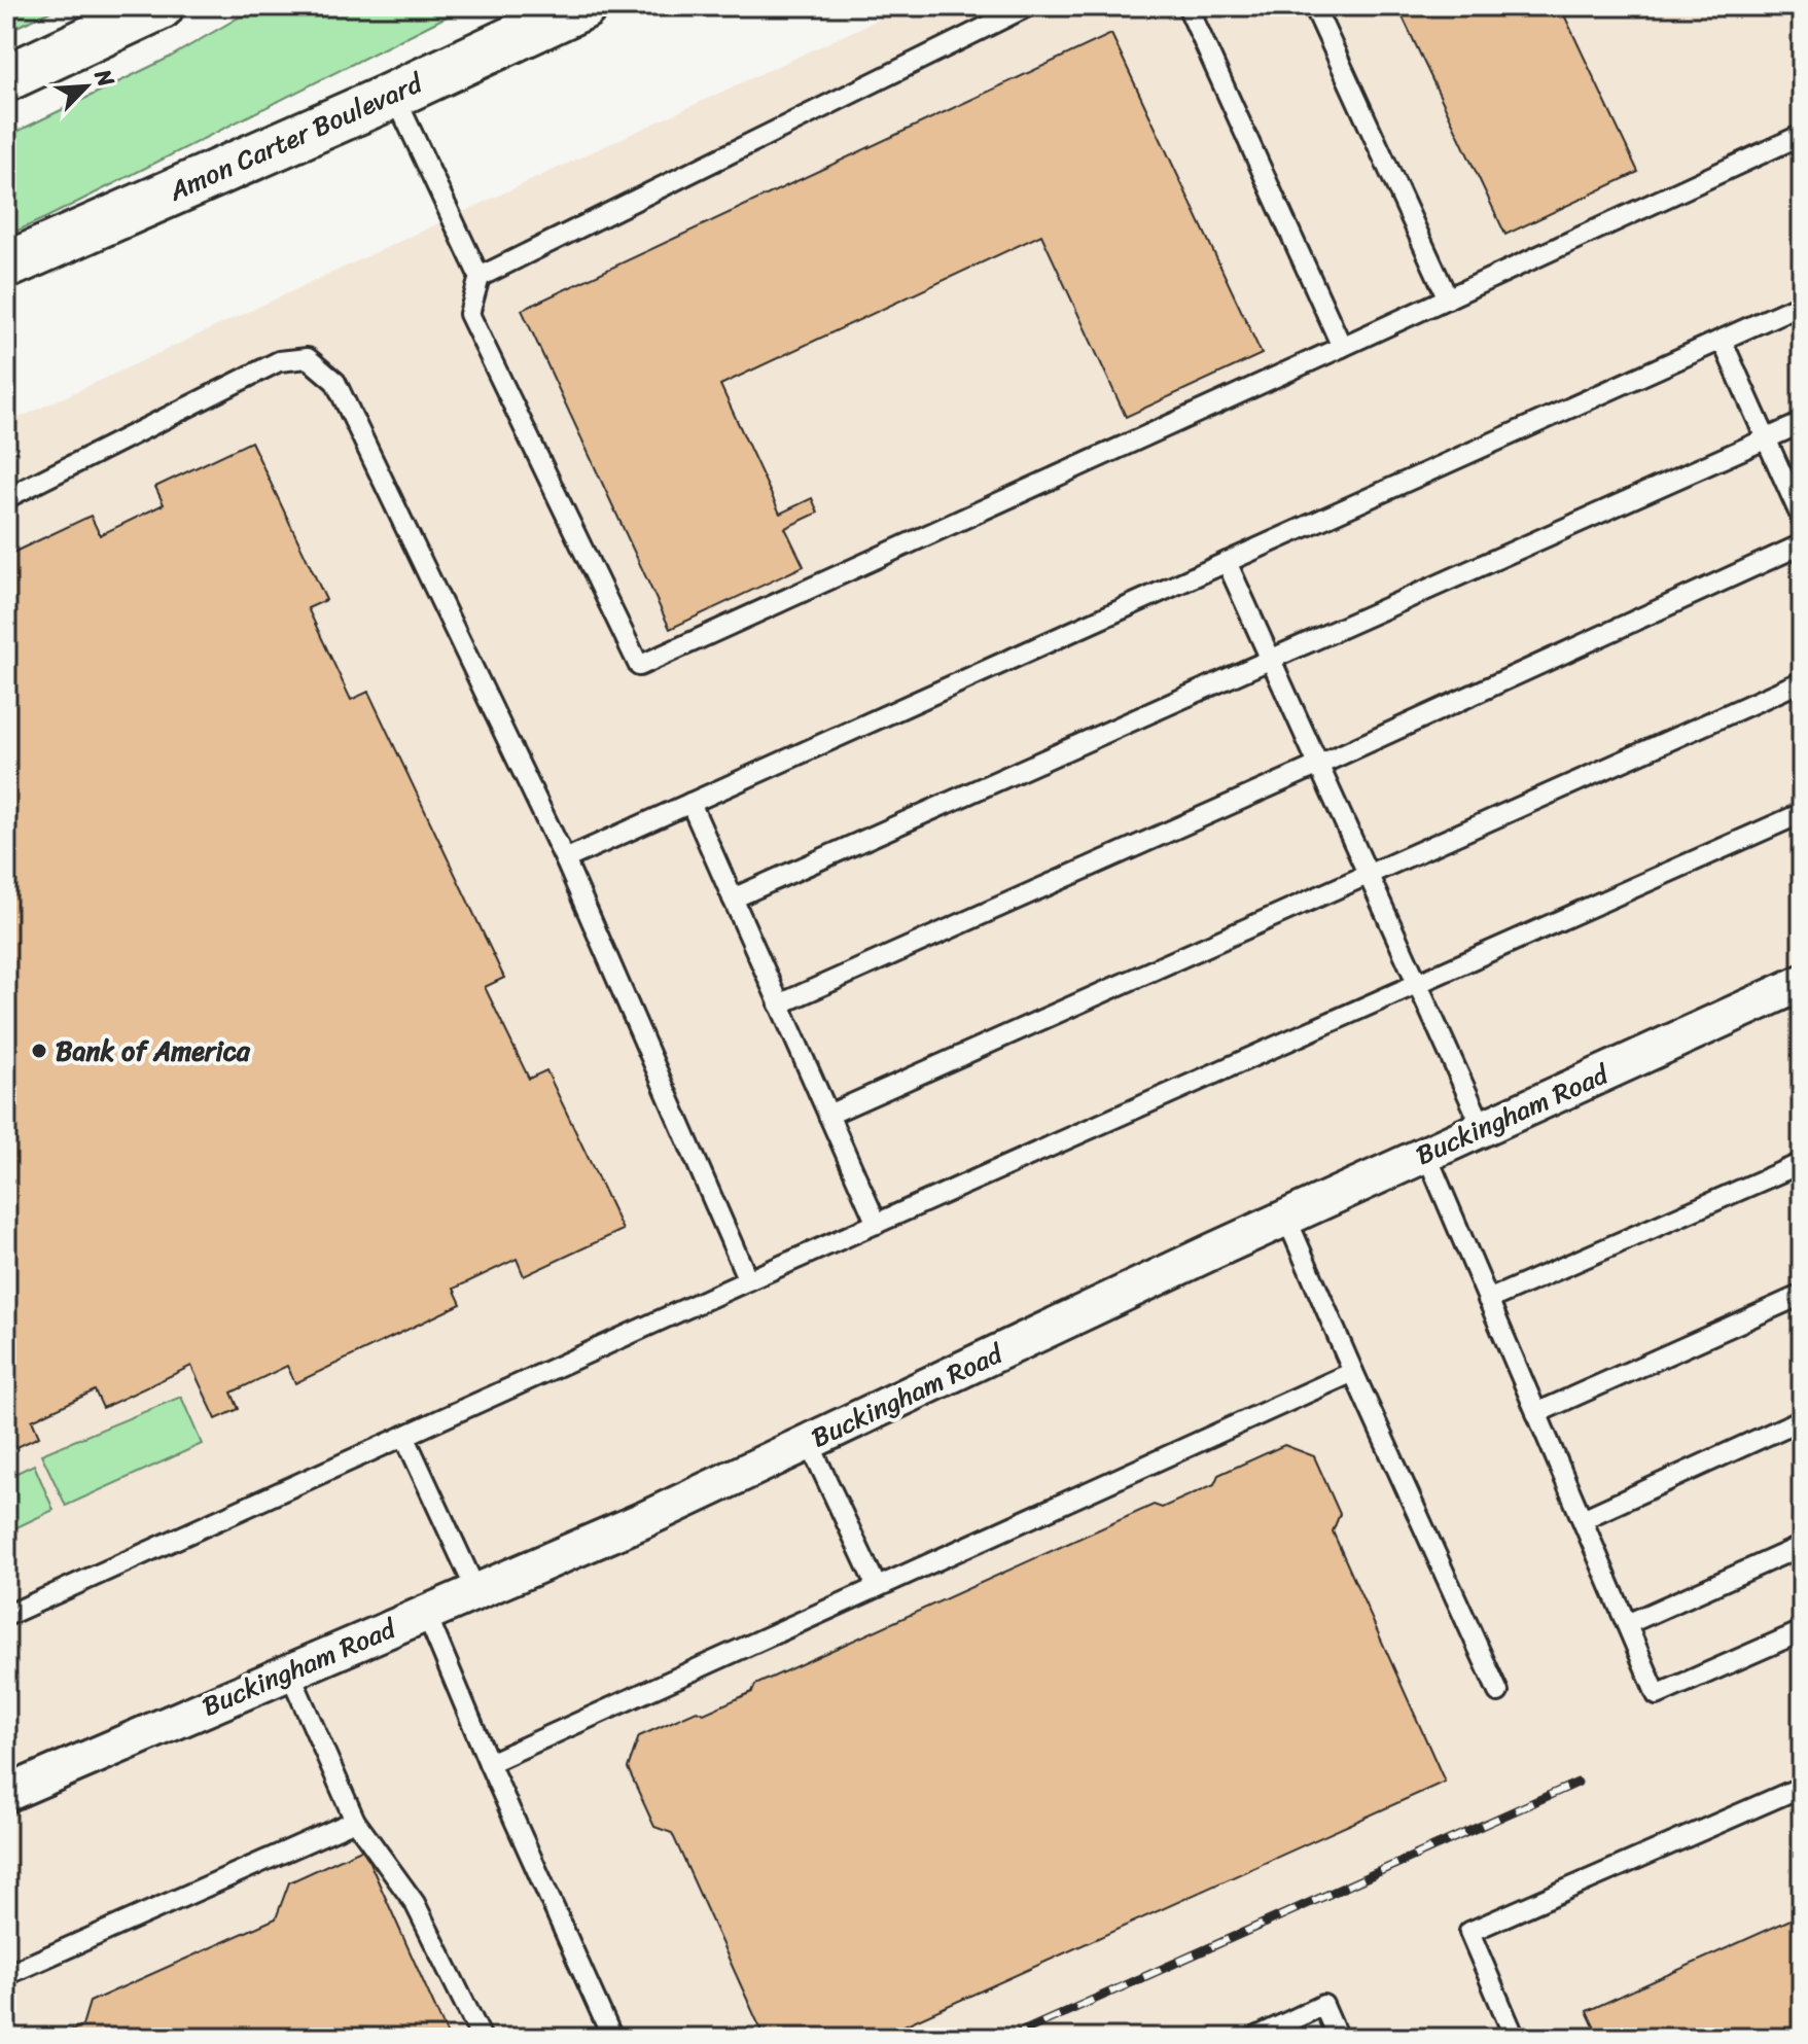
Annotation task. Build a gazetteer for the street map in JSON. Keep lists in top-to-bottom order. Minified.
{"streets":{"street":["Amon Carter Boulevard","Buckingham Road"]},"places":["Bank of America"],"north":"top right"}
